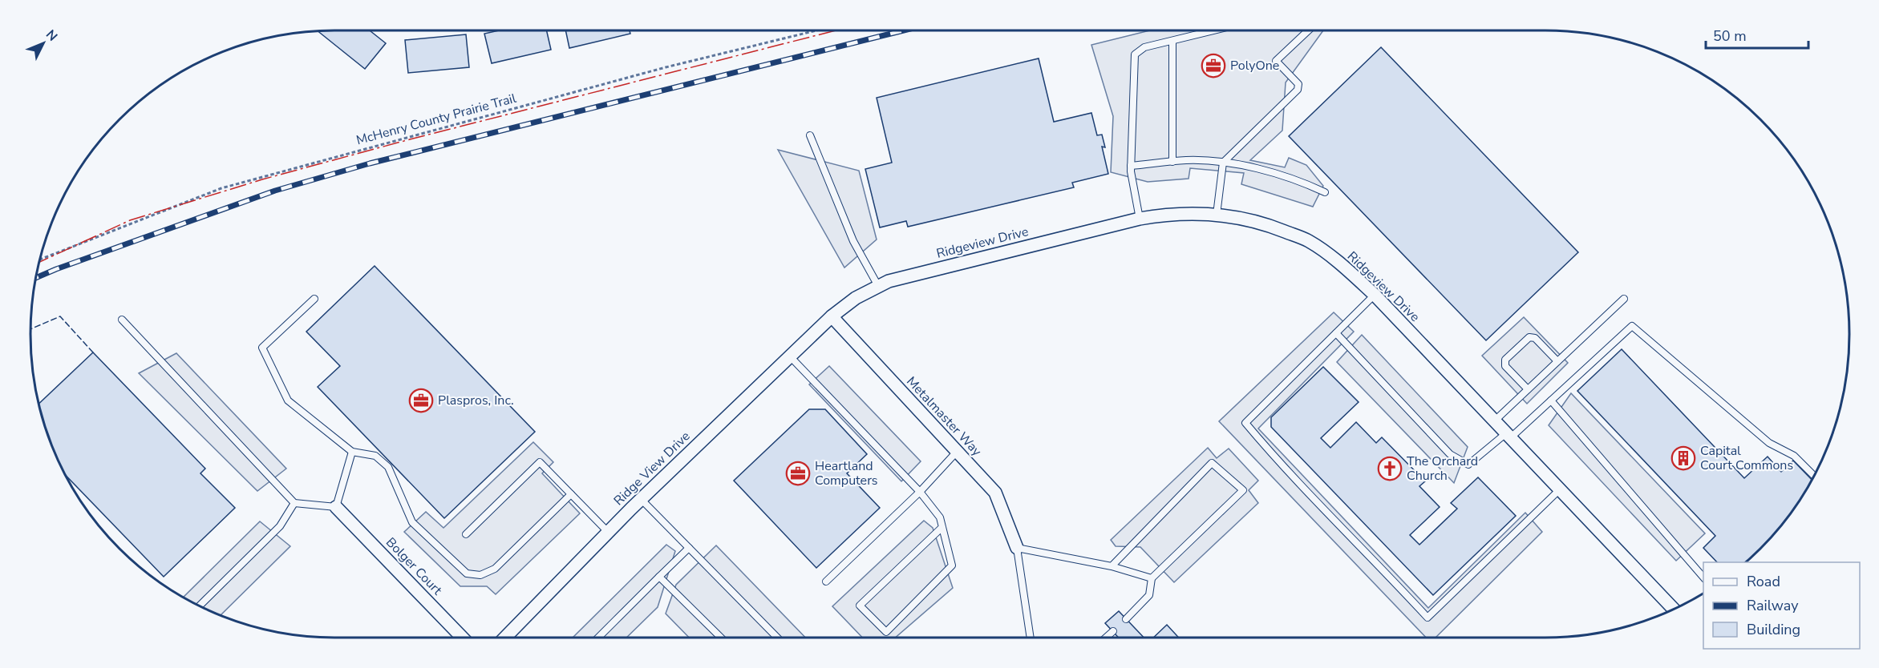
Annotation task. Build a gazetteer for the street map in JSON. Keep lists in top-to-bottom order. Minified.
{"streets":{"street":["Ridgeview Drive","Metalmaster Way","Ridge View Drive","Bolger Court"],"path":["McHenry County Prairie Trail"]},"crossings":[["Ridgeview Drive","Metalmaster Way"],["Ridgeview Drive","Ridge View Drive"],["Metalmaster Way","Ridge View Drive"]],"places":{"office":["PolyOne","Plaspros, Inc.","Heartland Computers"],"building":["Capital Court Commons"],"church":["The Orchard Church"]},"legend":["Road","Railway","Building"],"scale_bar":"50 m","north":"top right"}
